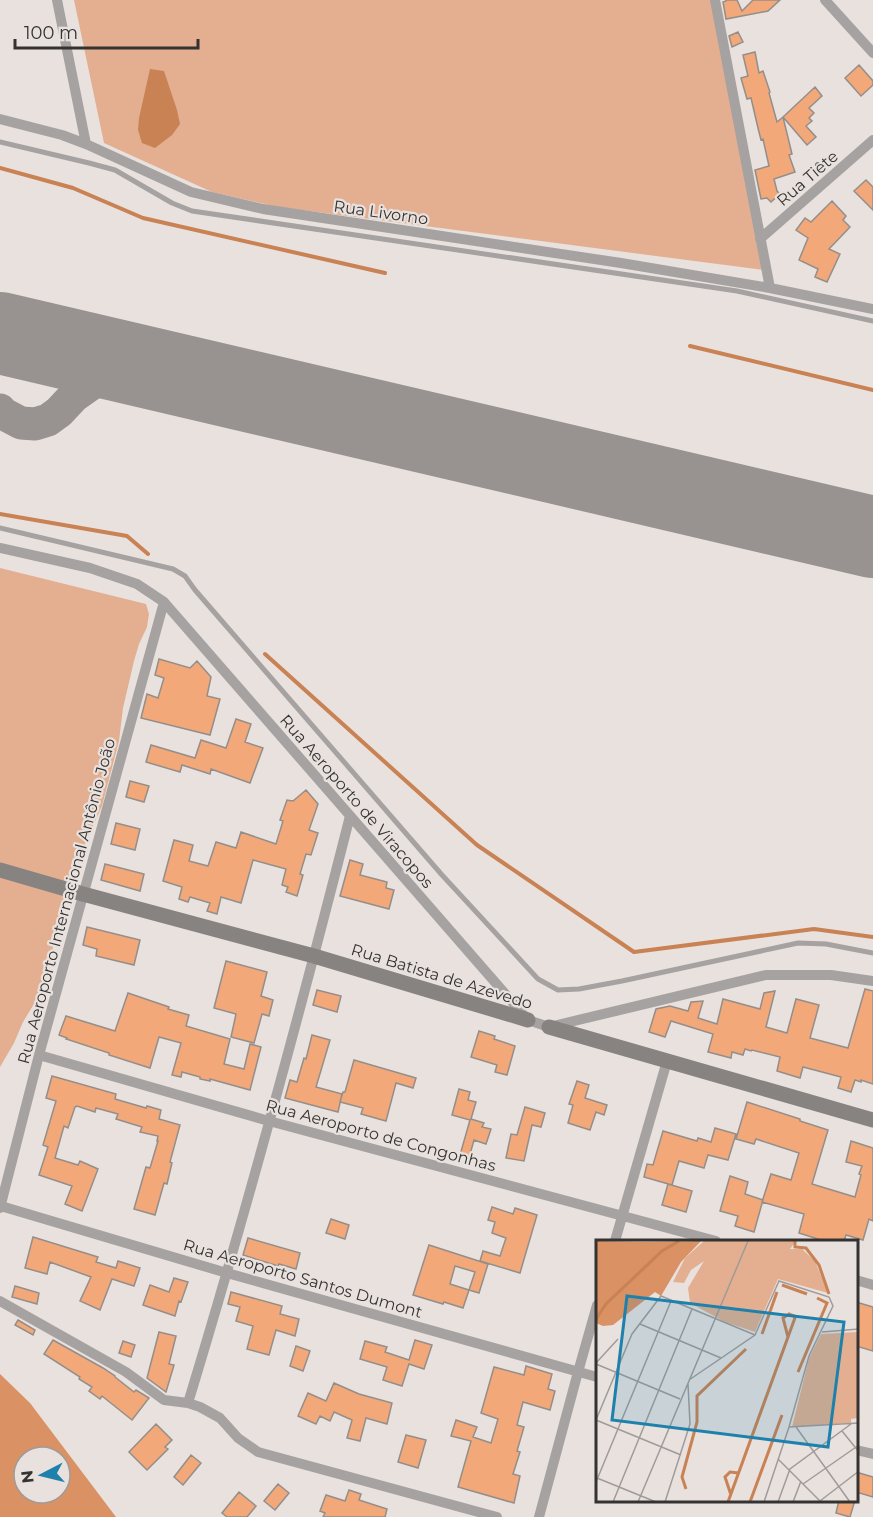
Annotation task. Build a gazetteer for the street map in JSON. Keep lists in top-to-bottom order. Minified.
{"streets":{"street":["Rua Tiête","Rua Livorno","Rua Aeroporto de Viracopos","Rua Aeroporto Internacional Antônio João","Rua Batista de Azevedo","Rua Aeroporto de Congonhas","Rua Aeroporto Santos Dumont"]},"crossings":[["Rua Aeroporto de Viracopos","Rua Aeroporto Internacional Antônio João"],["Rua Aeroporto de Viracopos","Rua Batista de Azevedo"],["Rua Aeroporto Internacional Antônio João","Rua Batista de Azevedo"],["Rua Aeroporto Internacional Antônio João","Rua Aeroporto de Congonhas"],["Rua Aeroporto Internacional Antônio João","Rua Aeroporto Santos Dumont"]],"scale_bar":"100 m","north":"left"}
